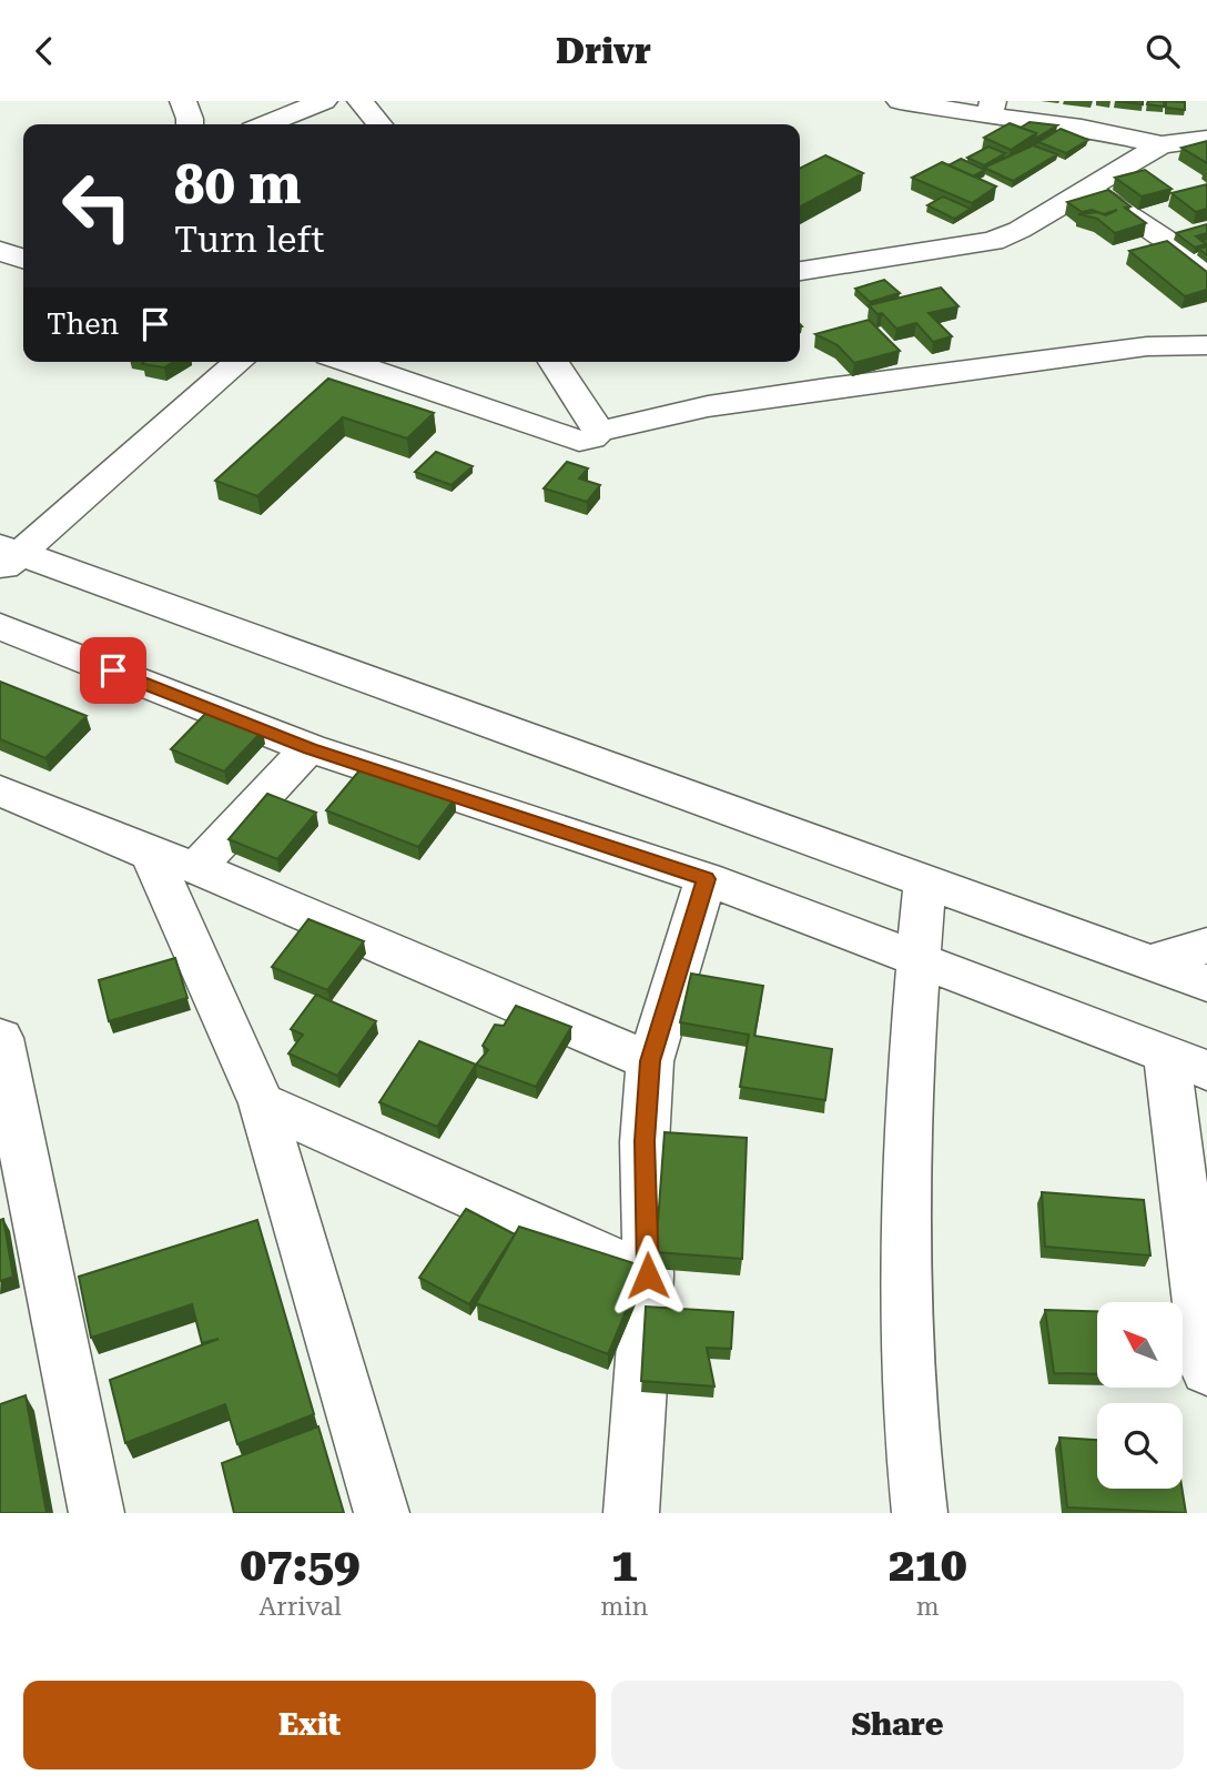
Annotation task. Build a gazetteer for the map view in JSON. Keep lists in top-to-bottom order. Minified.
{"north":"top left","page":{"header":"Drivr","turn":["80 m","Turn left"],"then":"Then","eta":["07:59","Arrival","1","min","210","m"],"buttons":["Exit","Share"]}}
